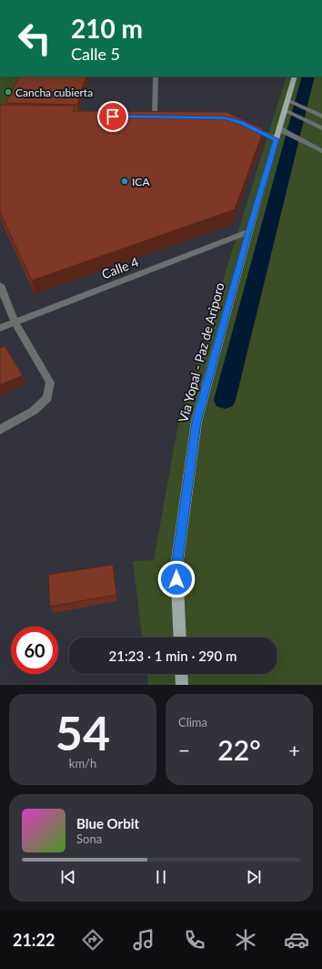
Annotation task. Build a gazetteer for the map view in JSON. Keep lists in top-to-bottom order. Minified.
{"streets":{"main road":["Via Yopal - Paz de Ariporo"],"street":["Calle 4"]},"crossings":[["Calle 4","Via Yopal - Paz de Ariporo"]],"places":["Cancha cubierta","ICA"],"page":{"turn":["210 m","Calle 5"],"limit":"60","trip":"21:23 · 1 min · 290 m","tile":[["54","km/h"],"Clima"],"heat":["−","22°","+"],"song":["Blue Orbit","Sona"],"tabs":"21:22"}}
